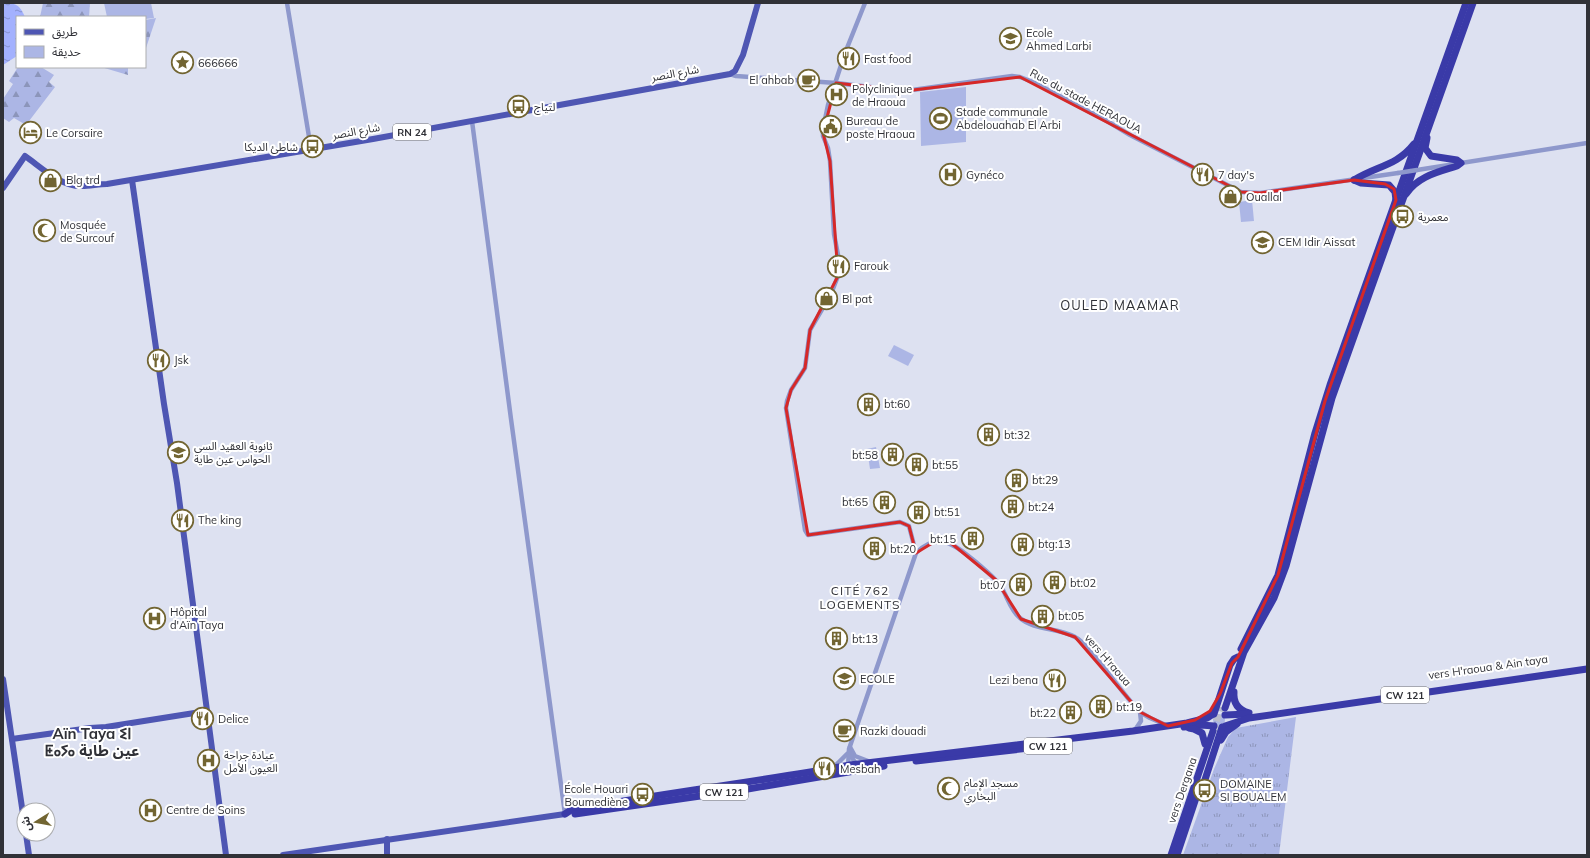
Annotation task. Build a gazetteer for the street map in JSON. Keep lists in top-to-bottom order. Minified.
{"streets":{"highway":["vers H'raoua & Ain taya","CW 121","vers Dergana"],"main road":["شارع النصر","RN 24"],"street":["Rue du stade HERAOUA","vers H'raoua"]},"crossings":[["شارع النصر","Rue du stade HERAOUA"],["vers H'raoua & Ain taya","CW 121"],["CW 121","vers Dergana"]],"districts":["OULED MAAMAR","CITÉ 762 LOGEMENTS","Aïn Taya ⵉⵏ ⵟⴰⵢⴰ عين طاية"],"places":{"school or university":["Ecole Ahmed Larbi","CEM Idir Aissat","ثانوية العقيد السي الحواس عين طاية","ECOLE"],"restaurant":["Fast food","7 day's","Farouk","Jsk","The king","Lezi bena","Delice","Mesbah"],"place":["666666"],"cafe":["El ahbab","Razki douadi"],"hospital":["Polyclinique de Hraoua","Gynéco","Hôpital d'Aïn Taya","عيادة جراحة العيون الأمل","Centre de Soins"],"bus stop":["لتياج","شاطئ الديكا","معمرية","DOMAINE SI BOUALEM","École Houari Boumediène"],"sports":["Stade communale Abdelouahab El Arbi"],"public building":["Bureau de poste Hraoua"],"hotel":["Le Corsaire"],"shop":["Blg trd","Ouallal","Bl pat"],"mosque":["Mosquée de Surcouf","مسجد الإمام البخاري"],"building":["bt:60","bt:32","bt:58","bt:55","bt:29","bt:65","bt:24","bt:51","bt:15","btg:13","bt:20","bt:02","bt:07","bt:05","bt:13","bt:19","bt:22"]},"legend":["طريق","حديقة"],"north":"left"}
